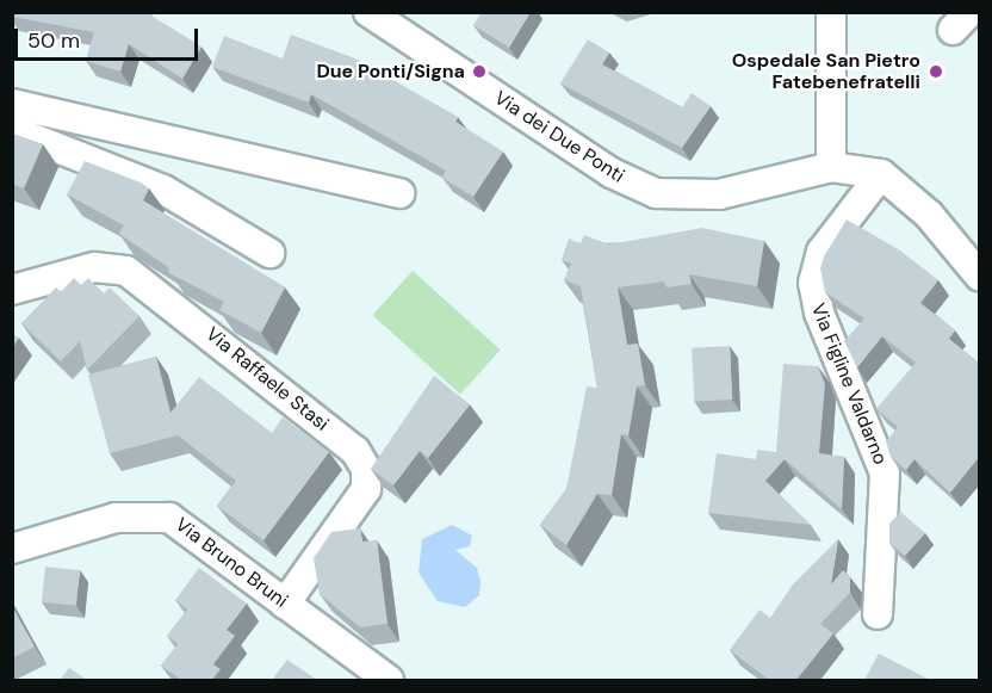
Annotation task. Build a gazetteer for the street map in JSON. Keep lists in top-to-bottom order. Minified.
{"streets":{"street":["Via dei Due Ponti","Via Raffaele Stasi","Via Figline Valdarno","Via Bruno Bruni"]},"crossings":[["Via dei Due Ponti","Via Figline Valdarno"],["Via Raffaele Stasi","Via Bruno Bruni"]],"places":["Due Ponti/Signa","Ospedale San Pietro Fatebenefratelli"],"scale_bar":"50 m"}
